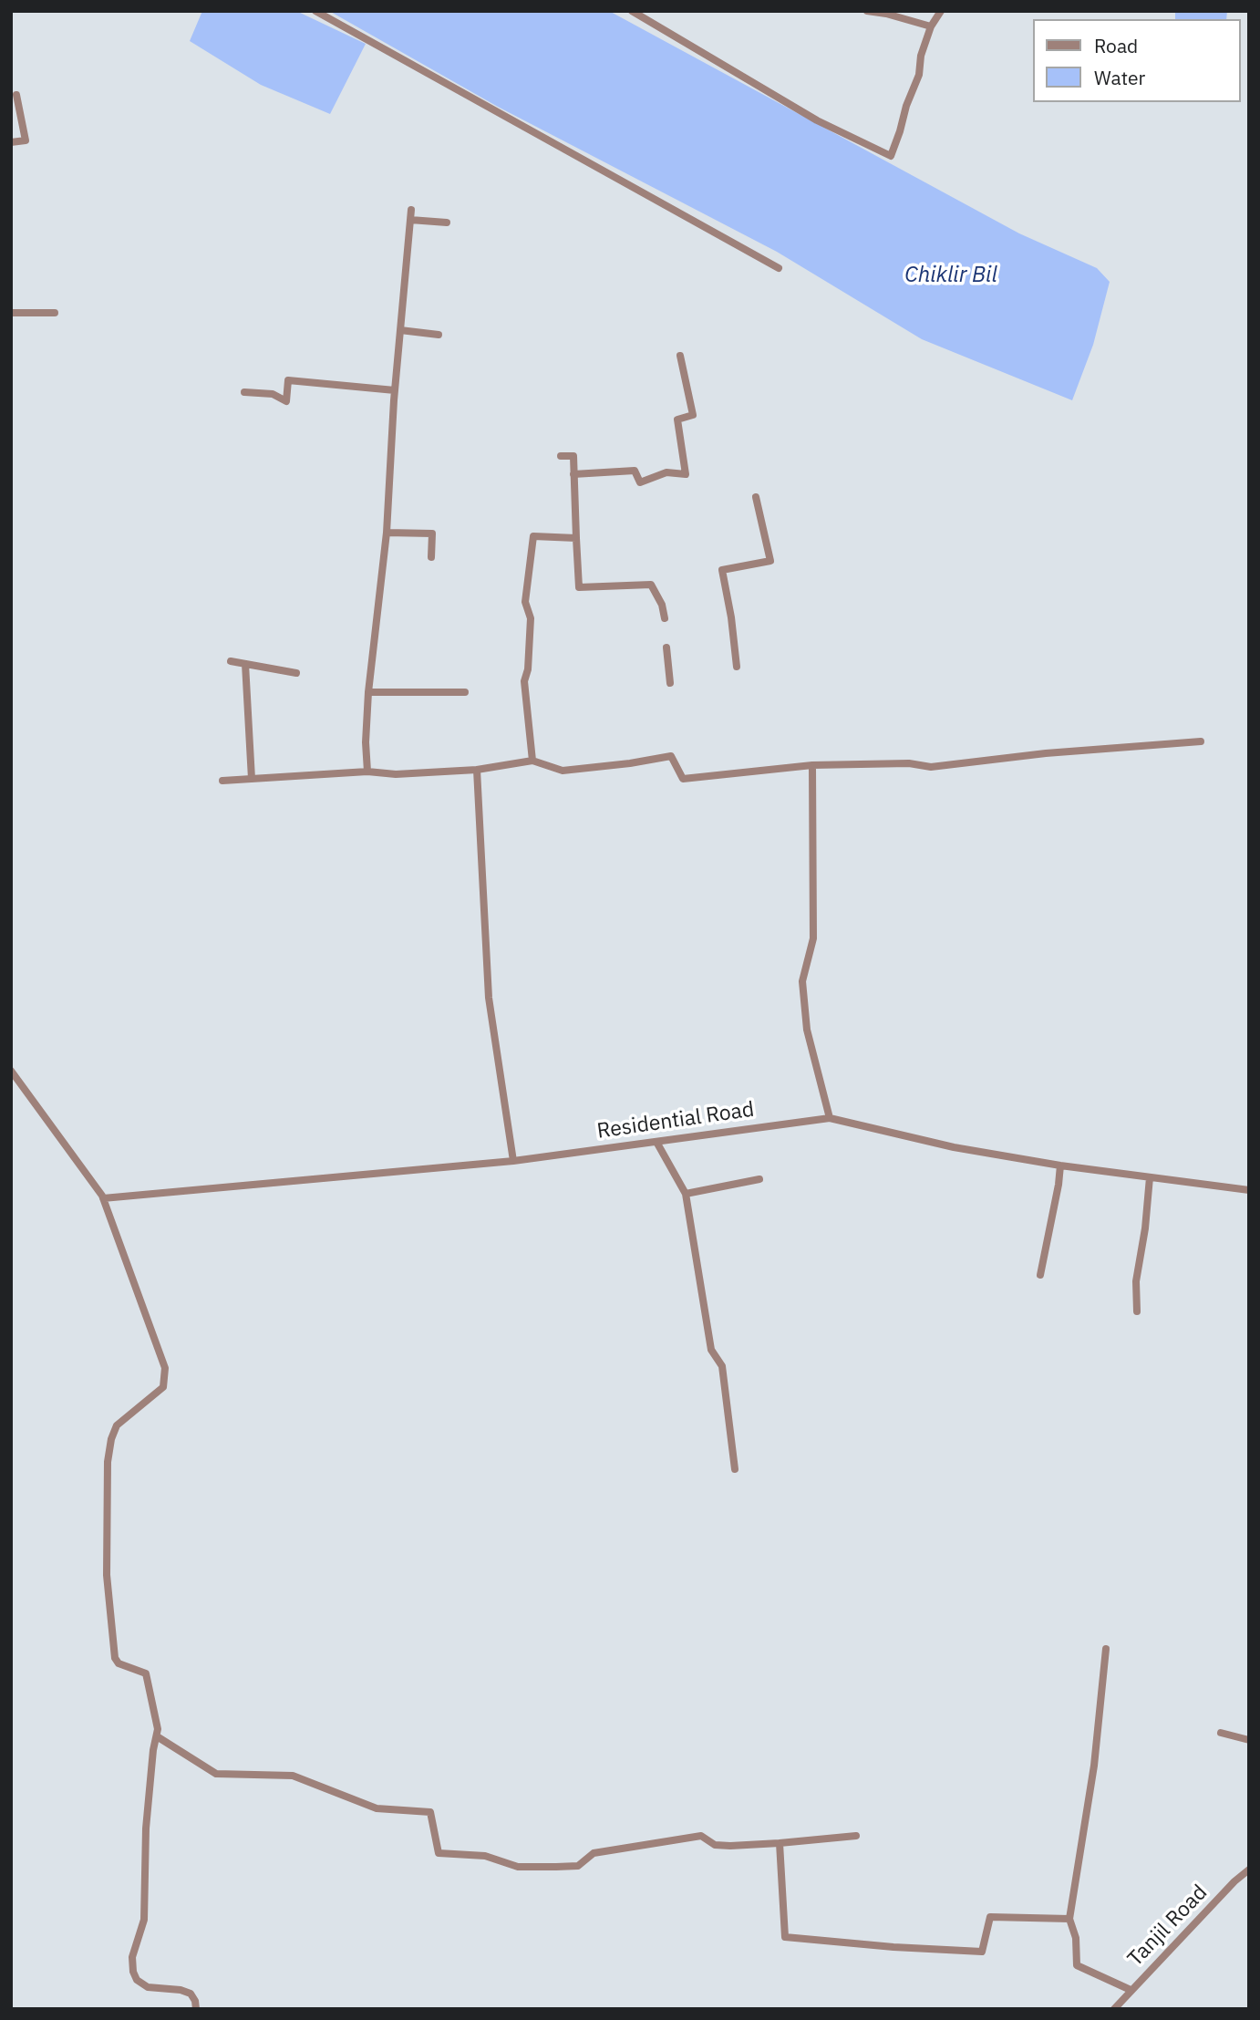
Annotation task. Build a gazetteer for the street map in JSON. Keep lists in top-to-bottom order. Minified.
{"streets":{"street":["Residential Road","Tanjil Road"]},"water":["Chiklir Bil"],"legend":["Road","Water"]}
